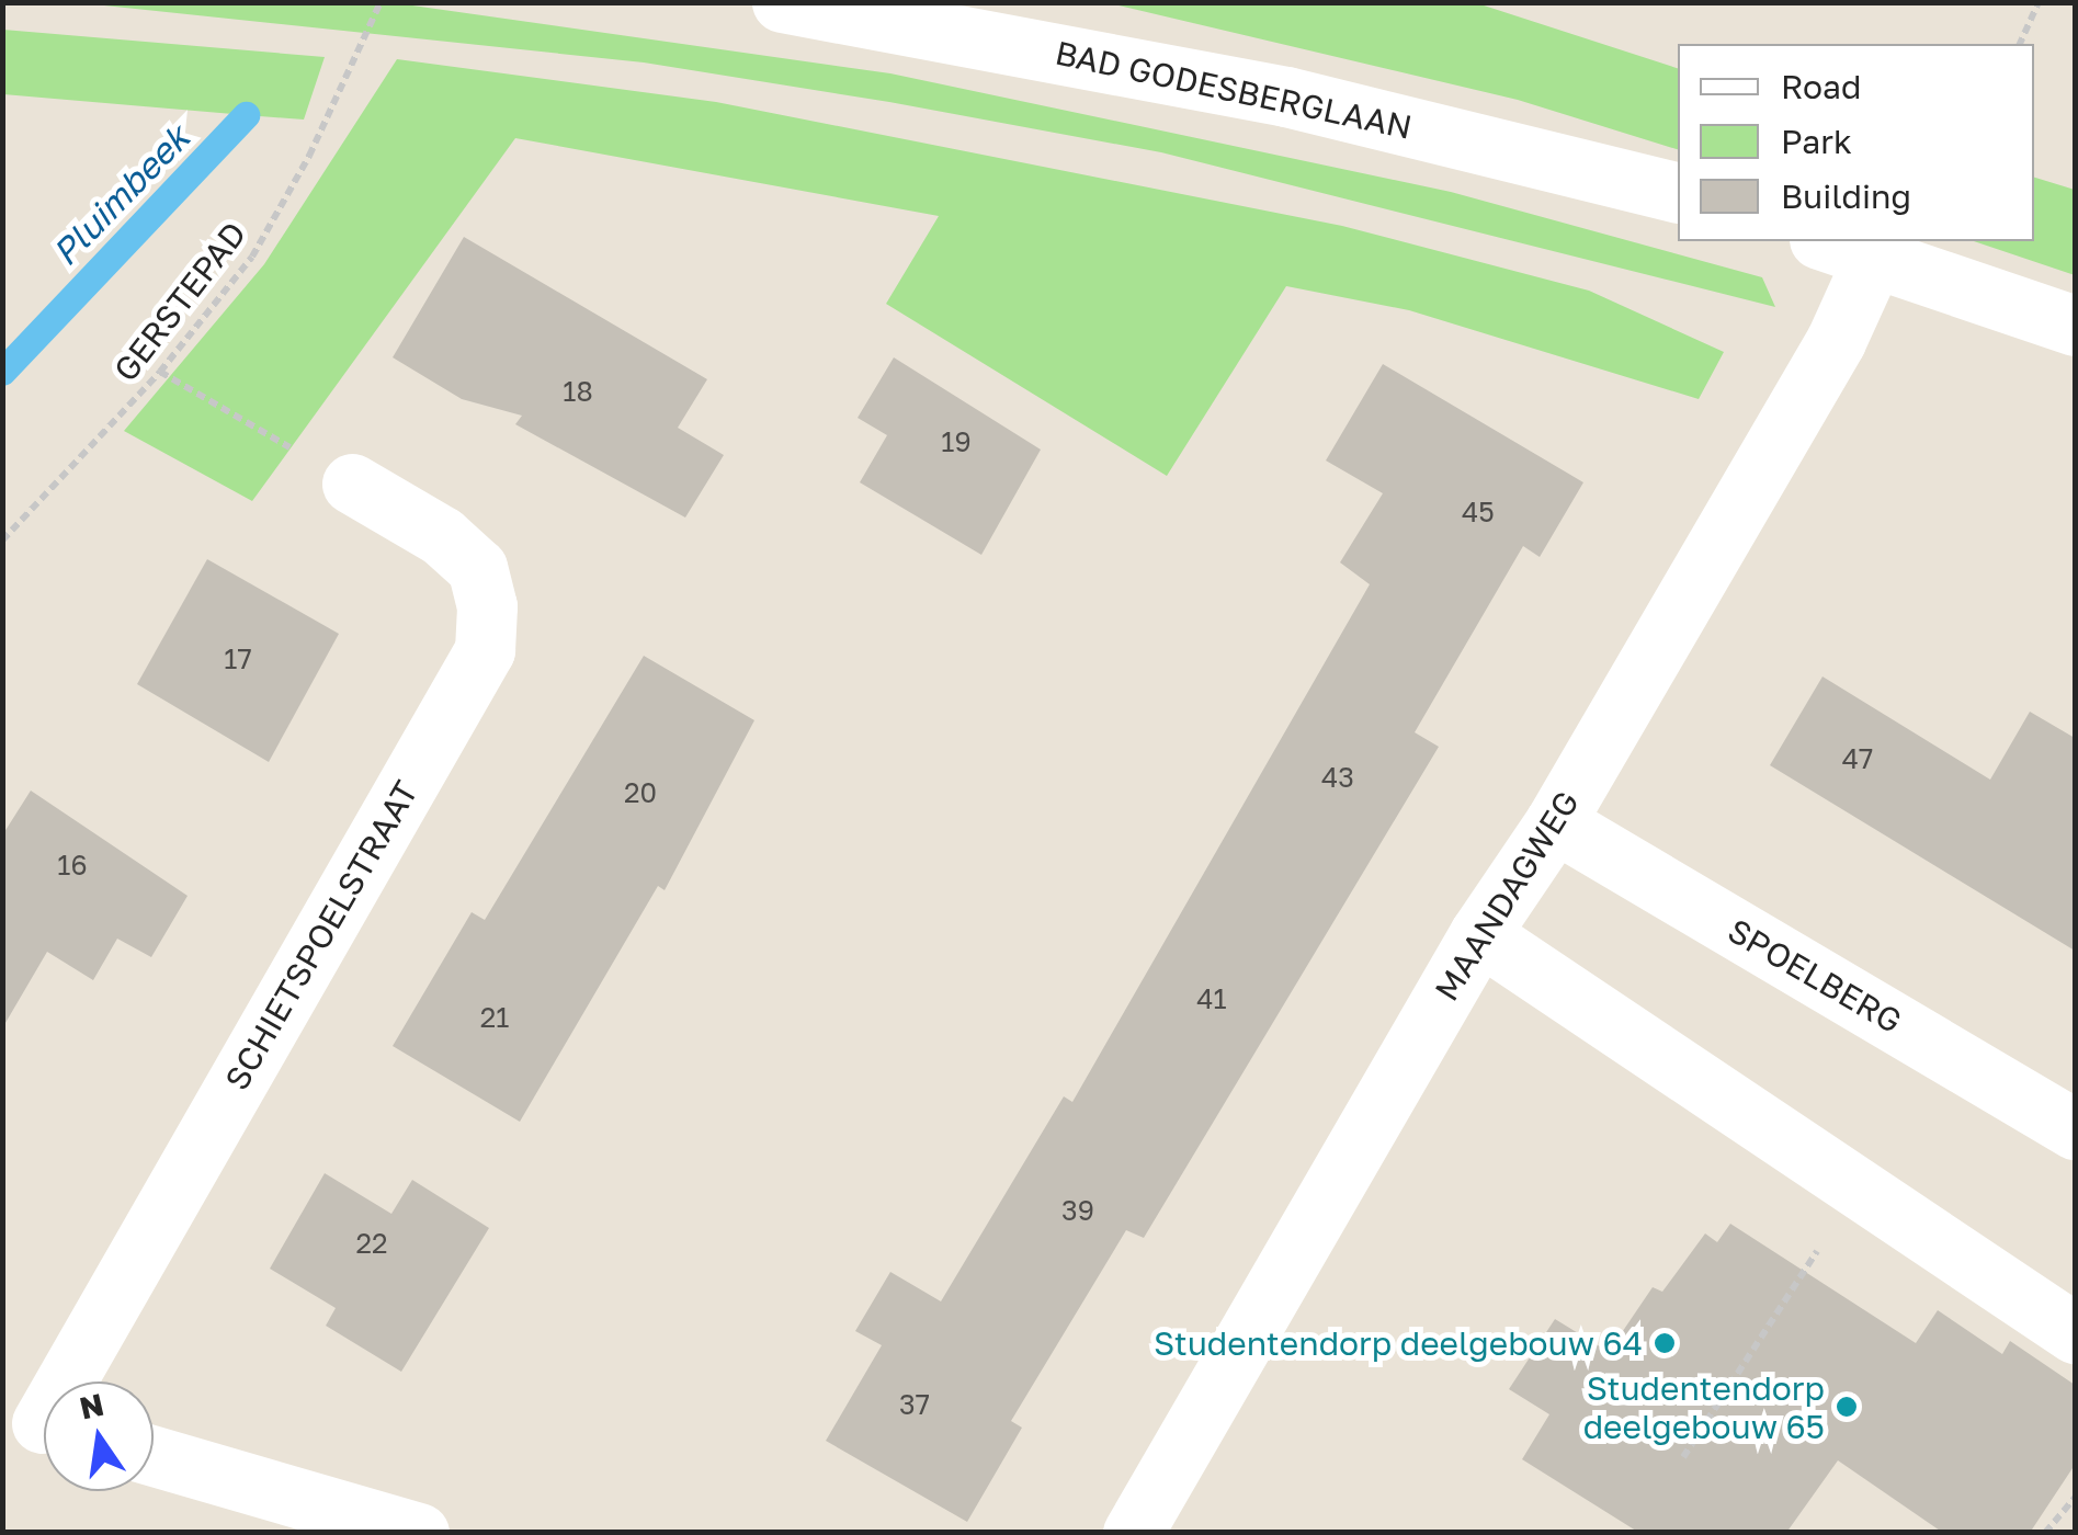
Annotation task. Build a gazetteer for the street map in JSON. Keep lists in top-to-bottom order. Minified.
{"streets":{"street":["BAD GODESBERGLAAN","MAANDAGWEG","SCHIETSPOELSTRAAT","SPOELBERG"],"path":["GERSTEPAD"]},"crossings":[["MAANDAGWEG","SPOELBERG"]],"water":["Pluimbeek"],"places":["Studentendorp deelgebouw 64","Studentendorp deelgebouw 65"],"house_numbers":["18","19","45","17","47","43","20","16","41","21","39","22","37"],"legend":["Road","Park","Building"],"north":"top"}
